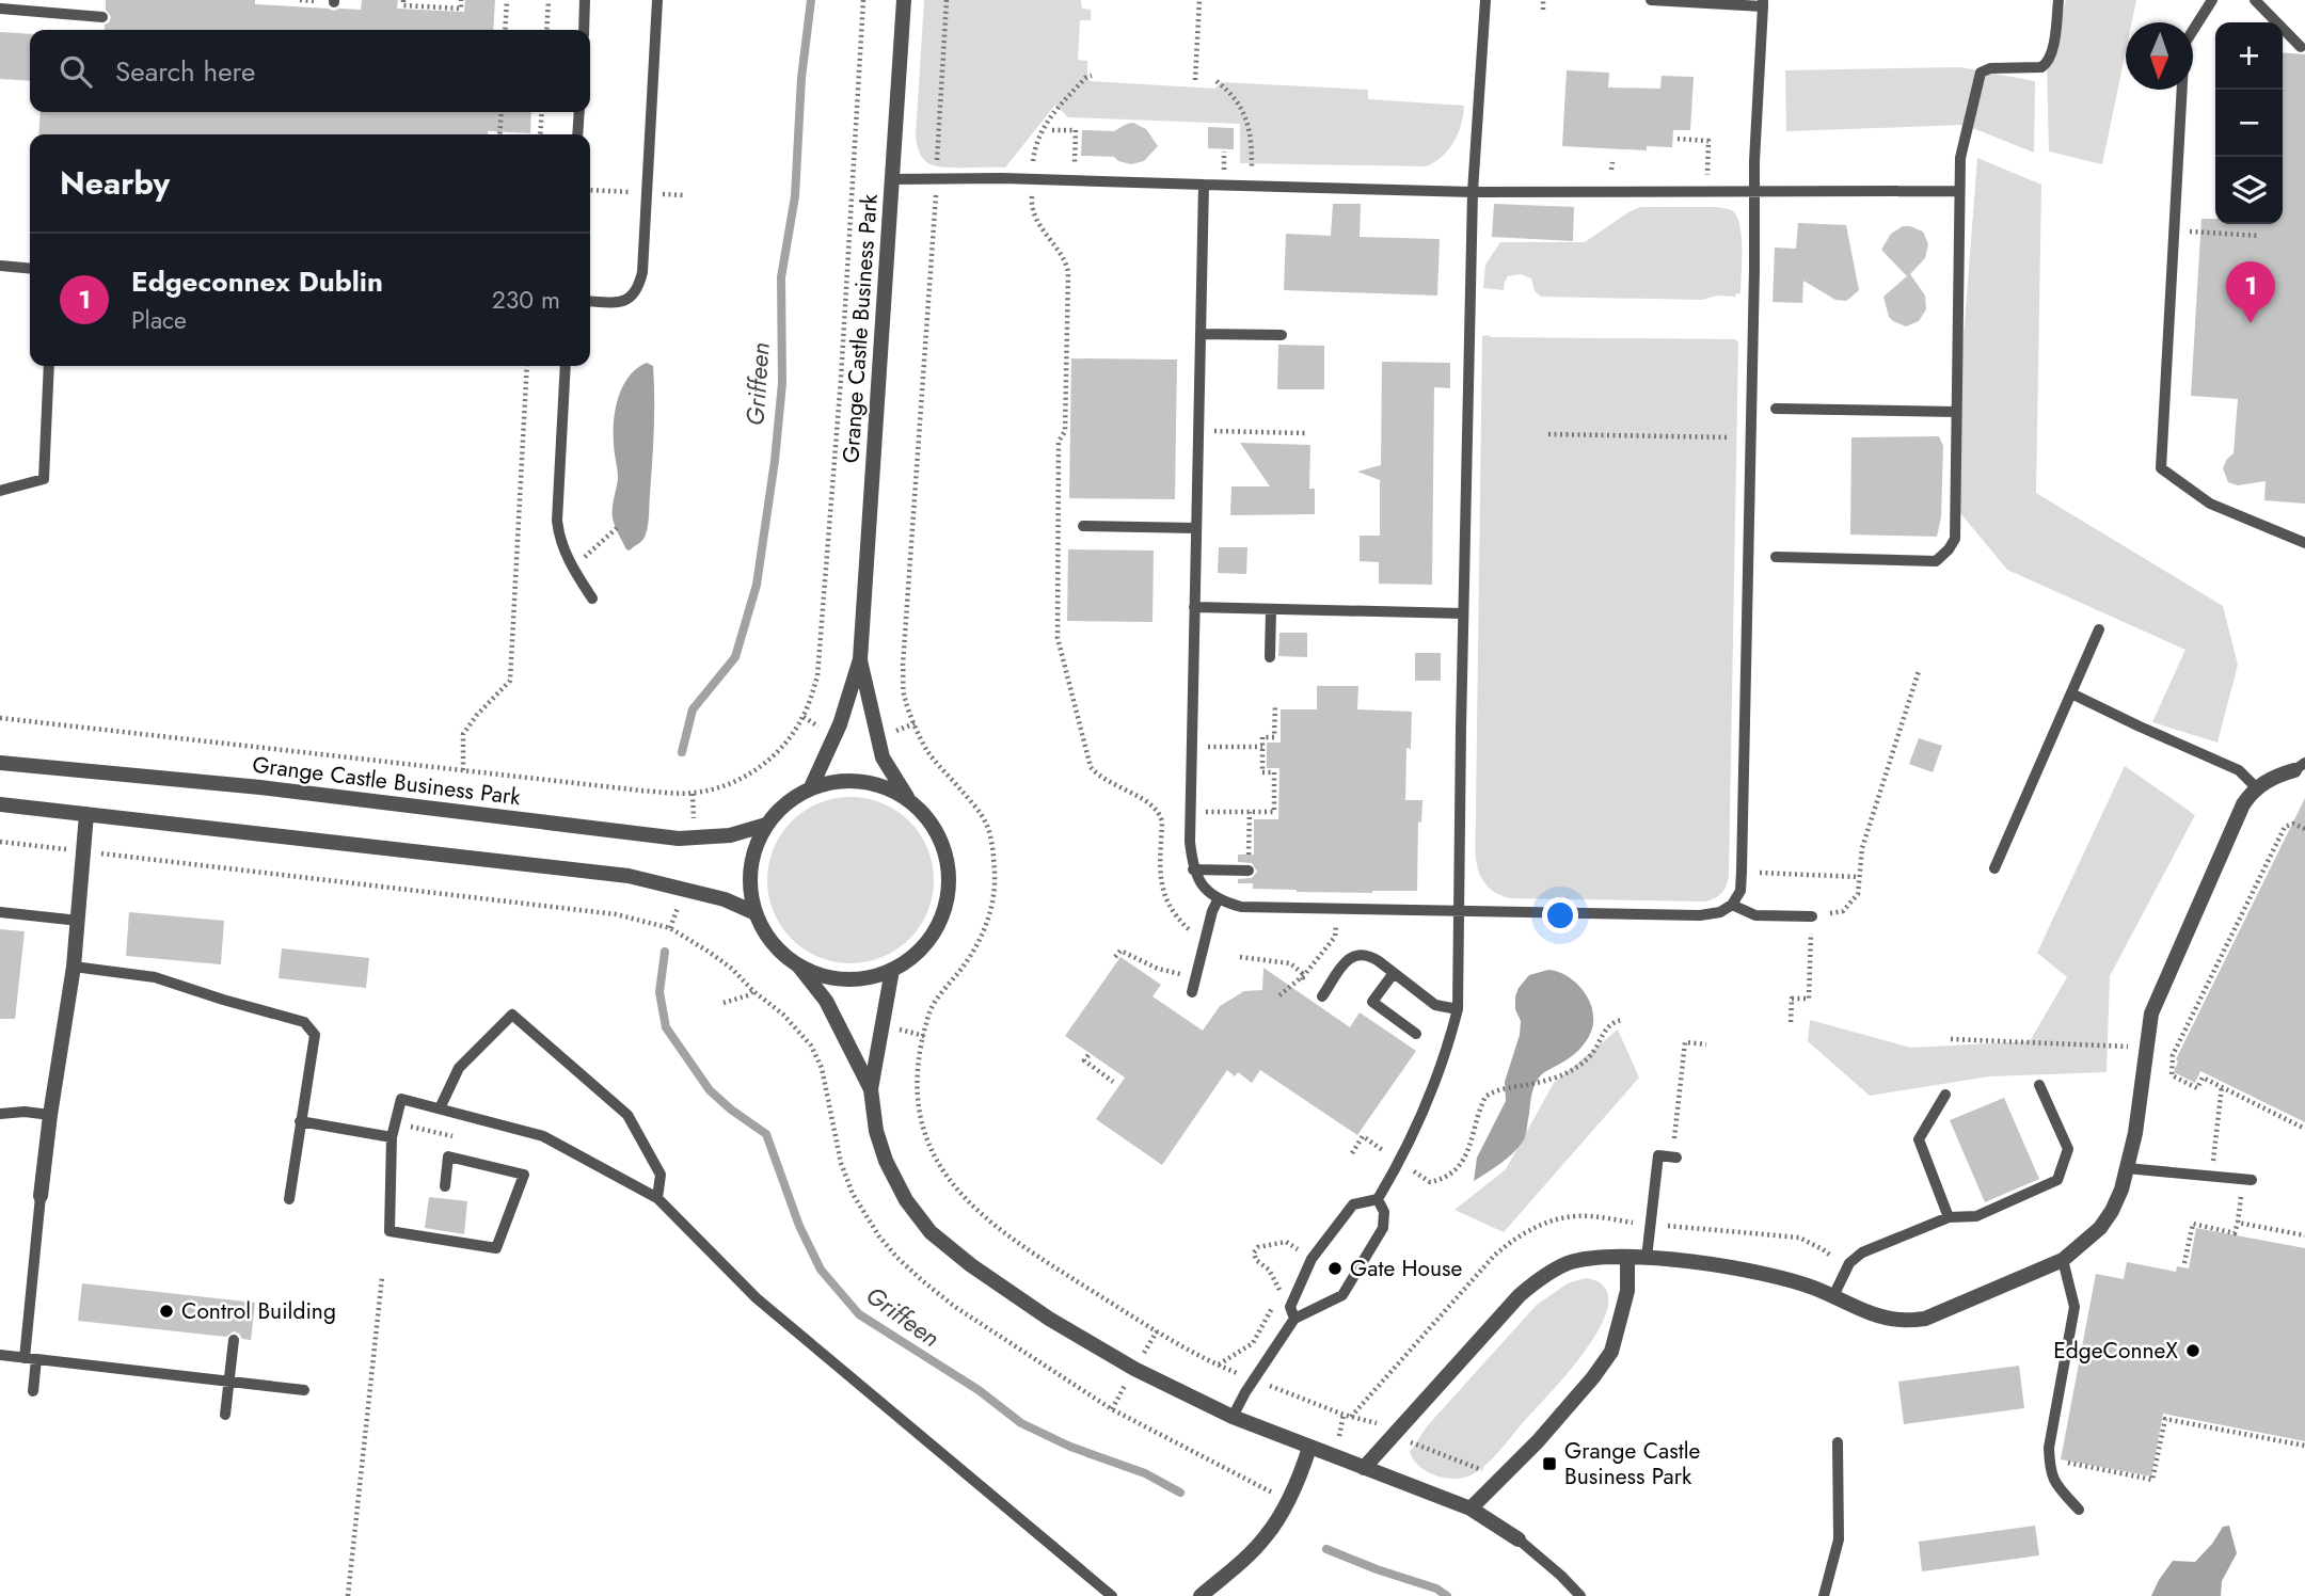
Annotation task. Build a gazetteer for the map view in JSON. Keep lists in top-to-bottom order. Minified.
{"streets":{"street":["Grange Castle Business Park"]},"water":["Griffeen"],"places":{"other":["Gate House","Control Building","EdgeConneX"],"transit":["Grange Castle Business Park"]},"north":"bottom","page":{"map_buttons":["+","−"],"search":"Search here","heading":"Nearby","list":[{"mark":"1","name":"Edgeconnex Dublin","note":"Place","value":"230 m"}],"pins":"1"}}
